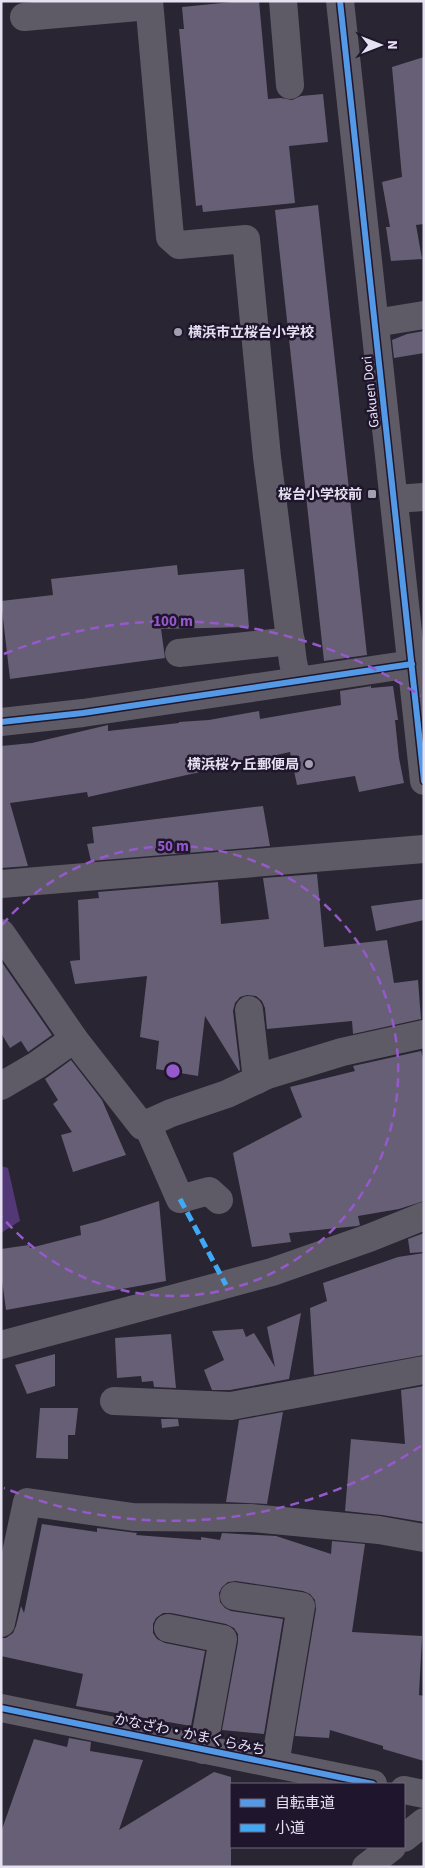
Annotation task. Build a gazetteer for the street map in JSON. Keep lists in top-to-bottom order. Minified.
{"streets":{"street":["Gakuen Dori","かなざわ・かまくらみち"]},"places":{"other":["横浜市立桜台小学校","横浜桜ヶ丘郵便局"],"transit":["桜台小学校前"]},"legend":["自転車道","小道"],"north":"right","rings":["100 m","50 m"]}
